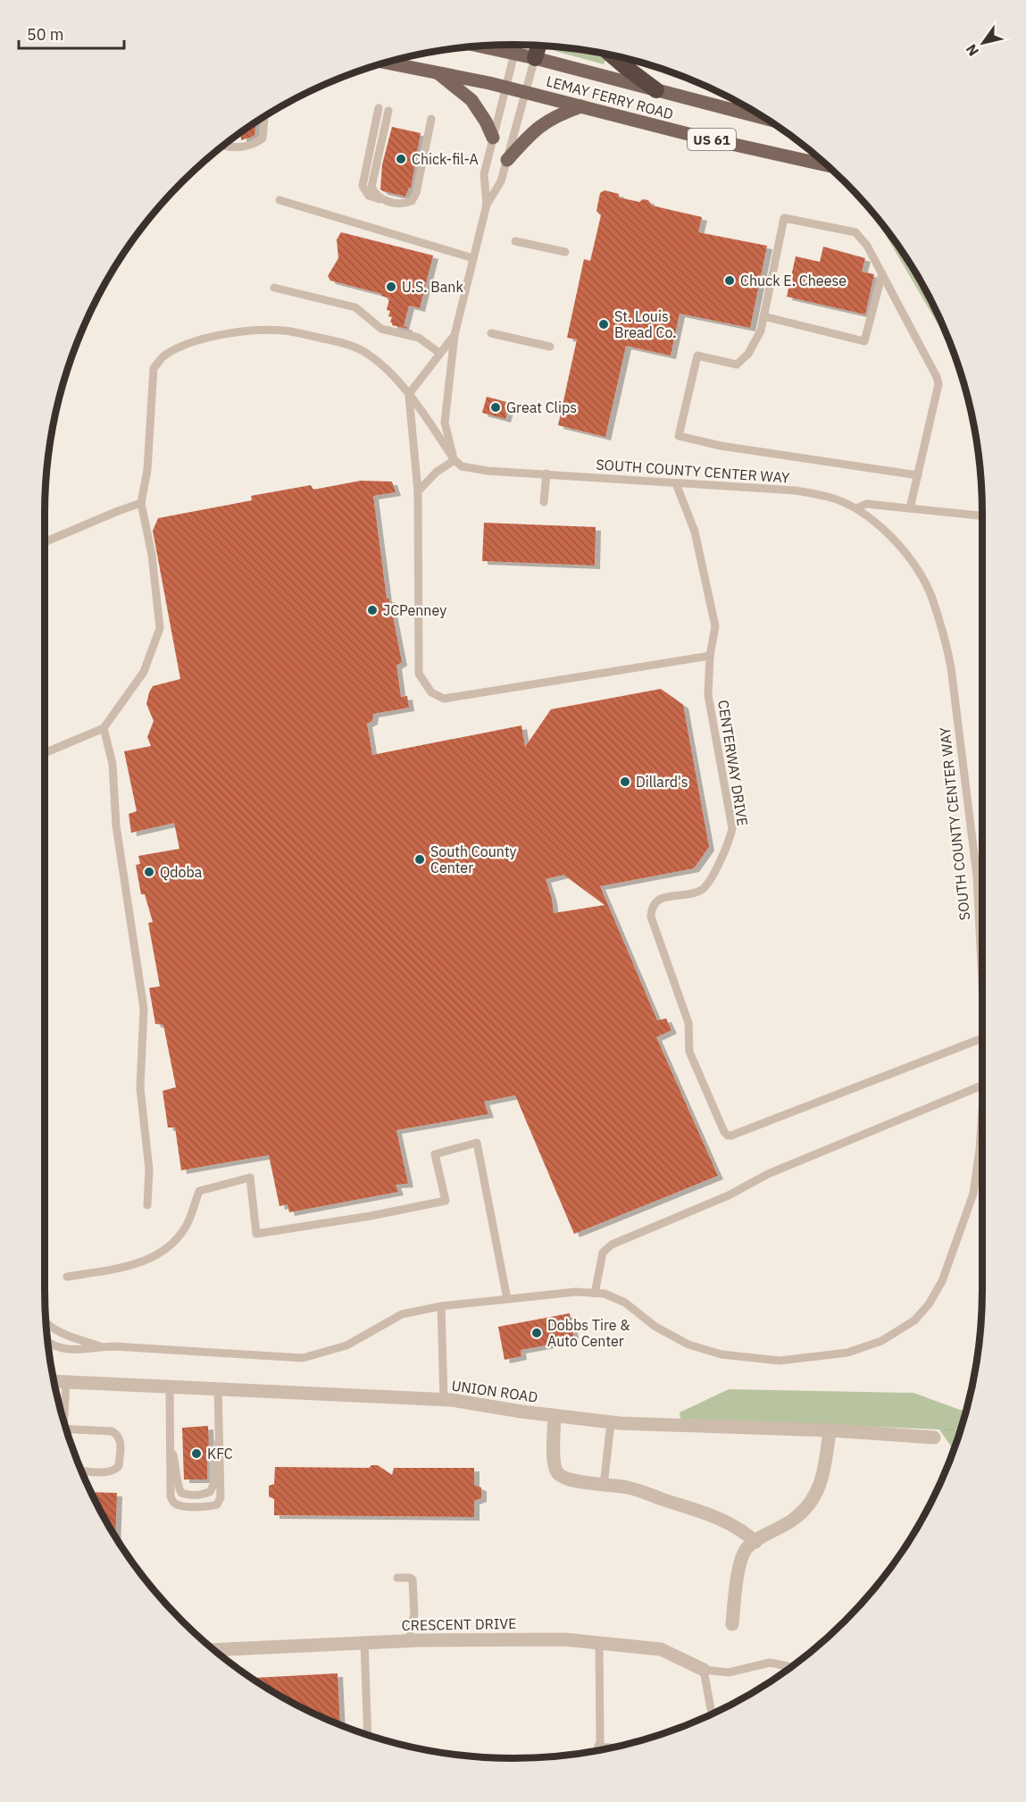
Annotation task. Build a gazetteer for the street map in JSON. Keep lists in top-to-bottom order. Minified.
{"streets":{"main road":["LEMAY FERRY ROAD","US 61"],"street":["UNION ROAD","CRESCENT DRIVE"],"lane":["SOUTH COUNTY CENTER WAY","CENTERWAY DRIVE"]},"crossings":[["SOUTH COUNTY CENTER WAY","CENTERWAY DRIVE"]],"places":["Chick-fil-A","Chuck E. Cheese","U.S. Bank","St. Louis Bread Co.","Great Clips","JCPenney","Dillard's","South County Center","Qdoba","Dobbs Tire & Auto Center","KFC"],"scale_bar":"50 m","north":"bottom left"}
